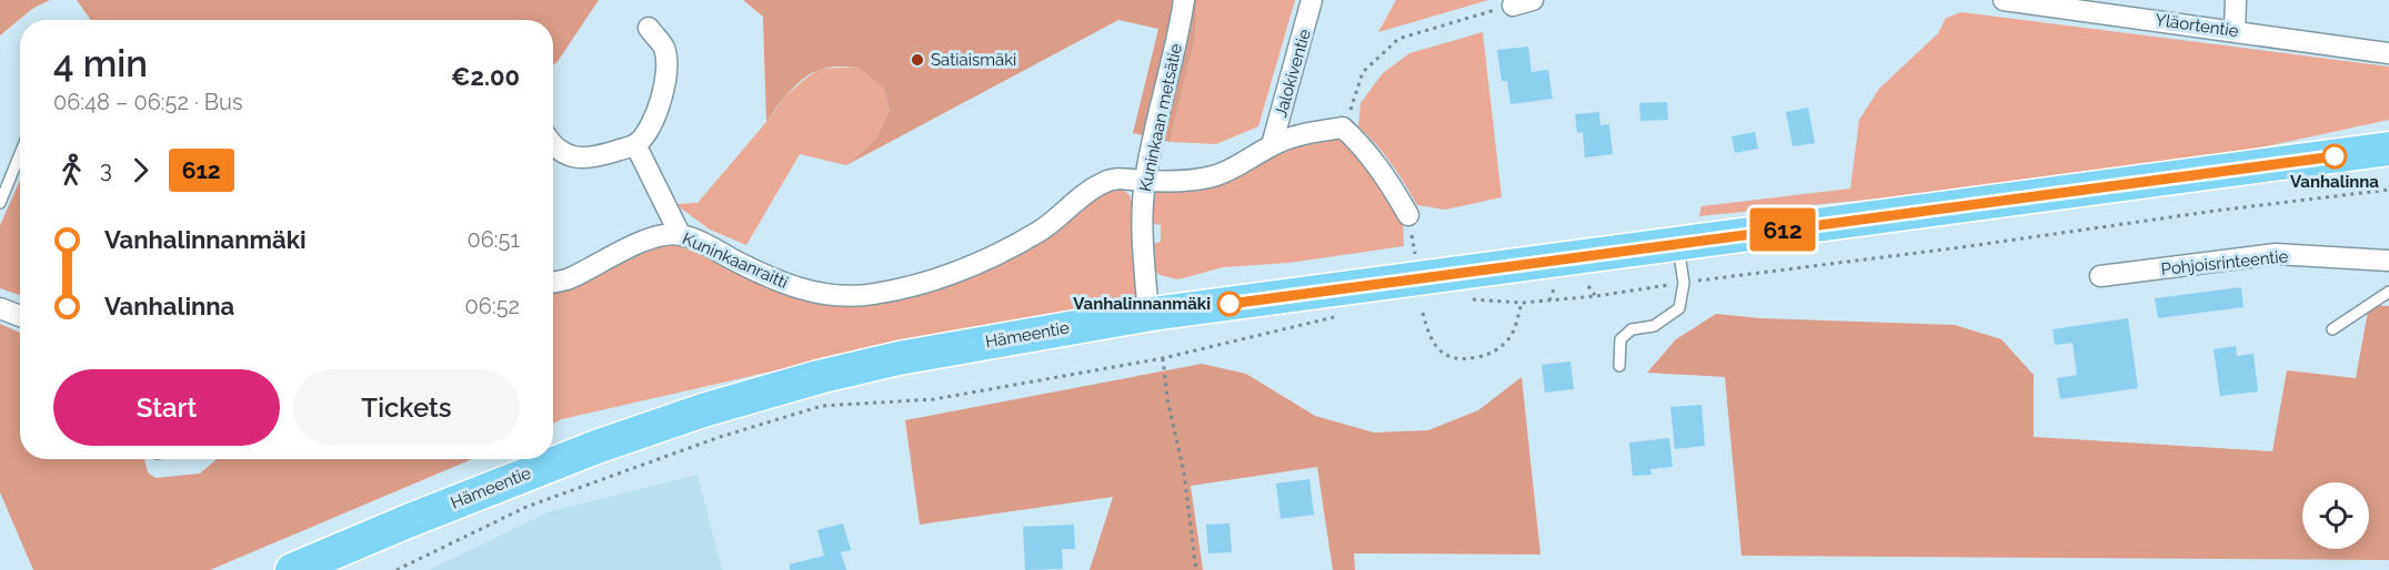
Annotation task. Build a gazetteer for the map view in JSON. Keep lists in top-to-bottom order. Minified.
{"streets":{"highway":["Hämeentie"],"street":["Yläortentie","Jalokiventie","Kuninkaan metsätie","Kuninkaanraitti","Pohjoisrinteentie"]},"crossings":[["Jalokiventie","Kuninkaanraitti"],["Kuninkaan metsätie","Kuninkaanraitti"],["Kuninkaan metsätie","Hämeentie"]],"places":["Satiaismäki","Vanhalinna","Vanhalinnanmäki"],"lines":["bus line 612"],"page":{"on_map":"612","heading":["4 min","06:48 – 06:52 · Bus","€2.00"],"legs":["3","612"],"list":[{"name":"Vanhalinnanmäki","value":"06:51"},{"name":"Vanhalinna","value":"06:52"}],"buttons":["Start","Tickets"]}}
